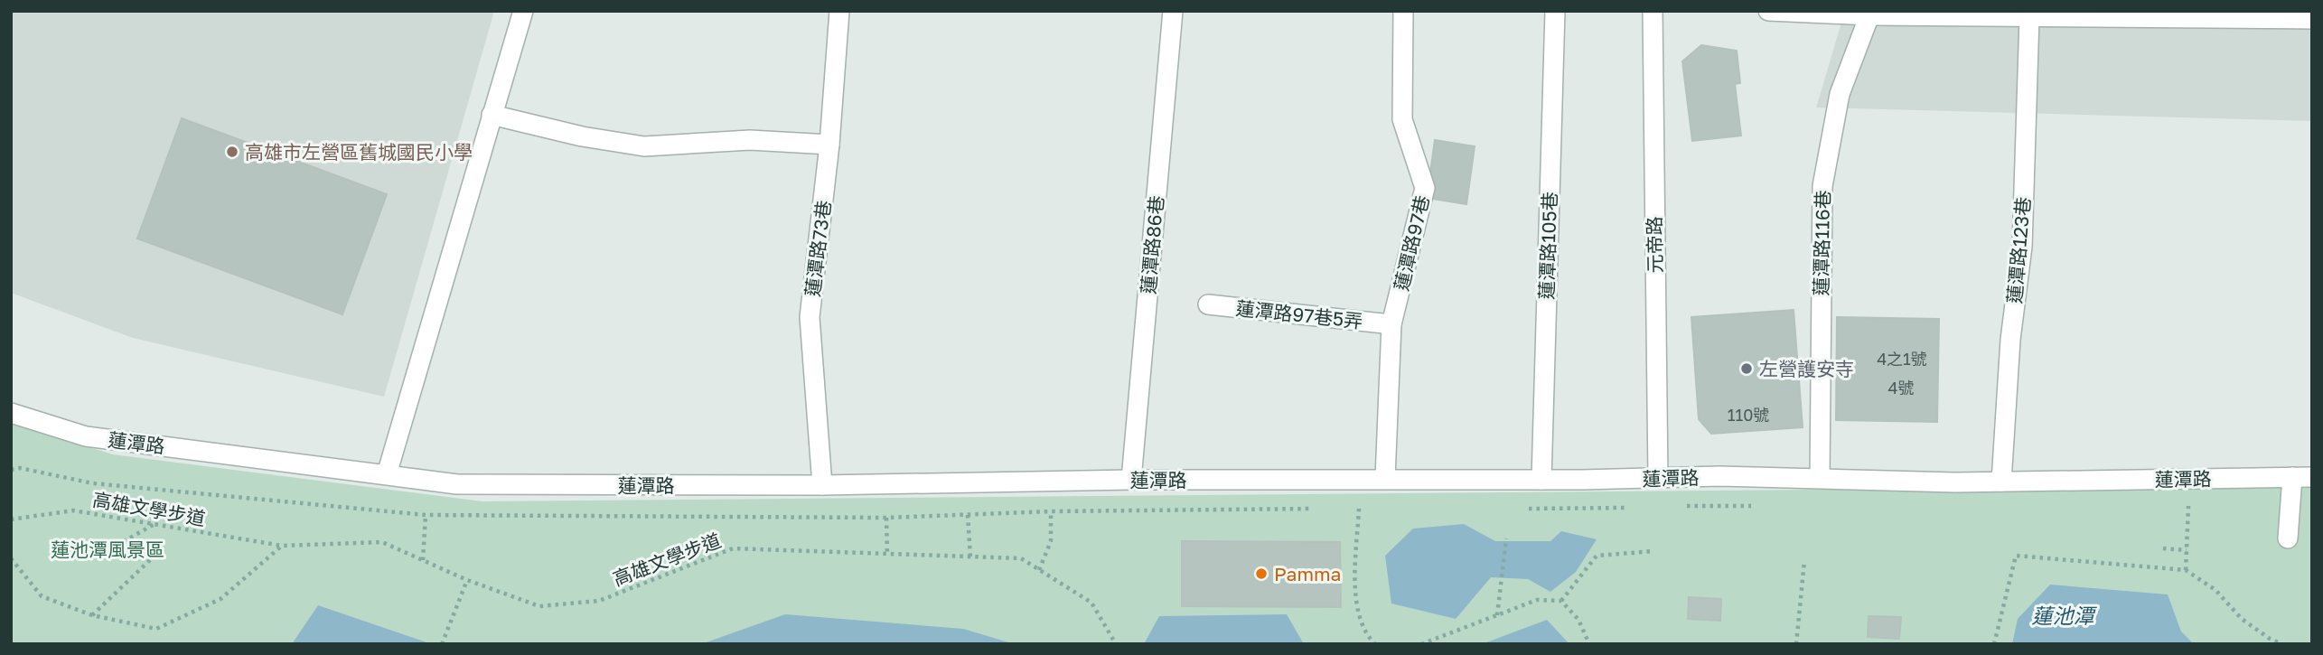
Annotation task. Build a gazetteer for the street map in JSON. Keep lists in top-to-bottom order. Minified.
{"streets":{"street":["蓮潭路97巷","蓮潭路116巷","蓮潭路86巷","元帝路","蓮潭路105巷","蓮潭路73巷","蓮潭路123巷","蓮潭路97巷5弄","蓮潭路"],"path":["高雄文學步道"]},"crossings":[["蓮潭路97巷","蓮潭路97巷5弄"],["蓮潭路97巷","蓮潭路"],["蓮潭路116巷","蓮潭路"],["蓮潭路86巷","蓮潭路"],["元帝路","蓮潭路"],["蓮潭路105巷","蓮潭路"],["蓮潭路73巷","蓮潭路"],["蓮潭路123巷","蓮潭路"]],"water":["蓮池潭"],"parks":["蓮池潭風景區"],"places":["高雄市左營區舊城國民小學","左營護安寺","Pamma"],"house_numbers":["4之1號","4號","110號"]}
